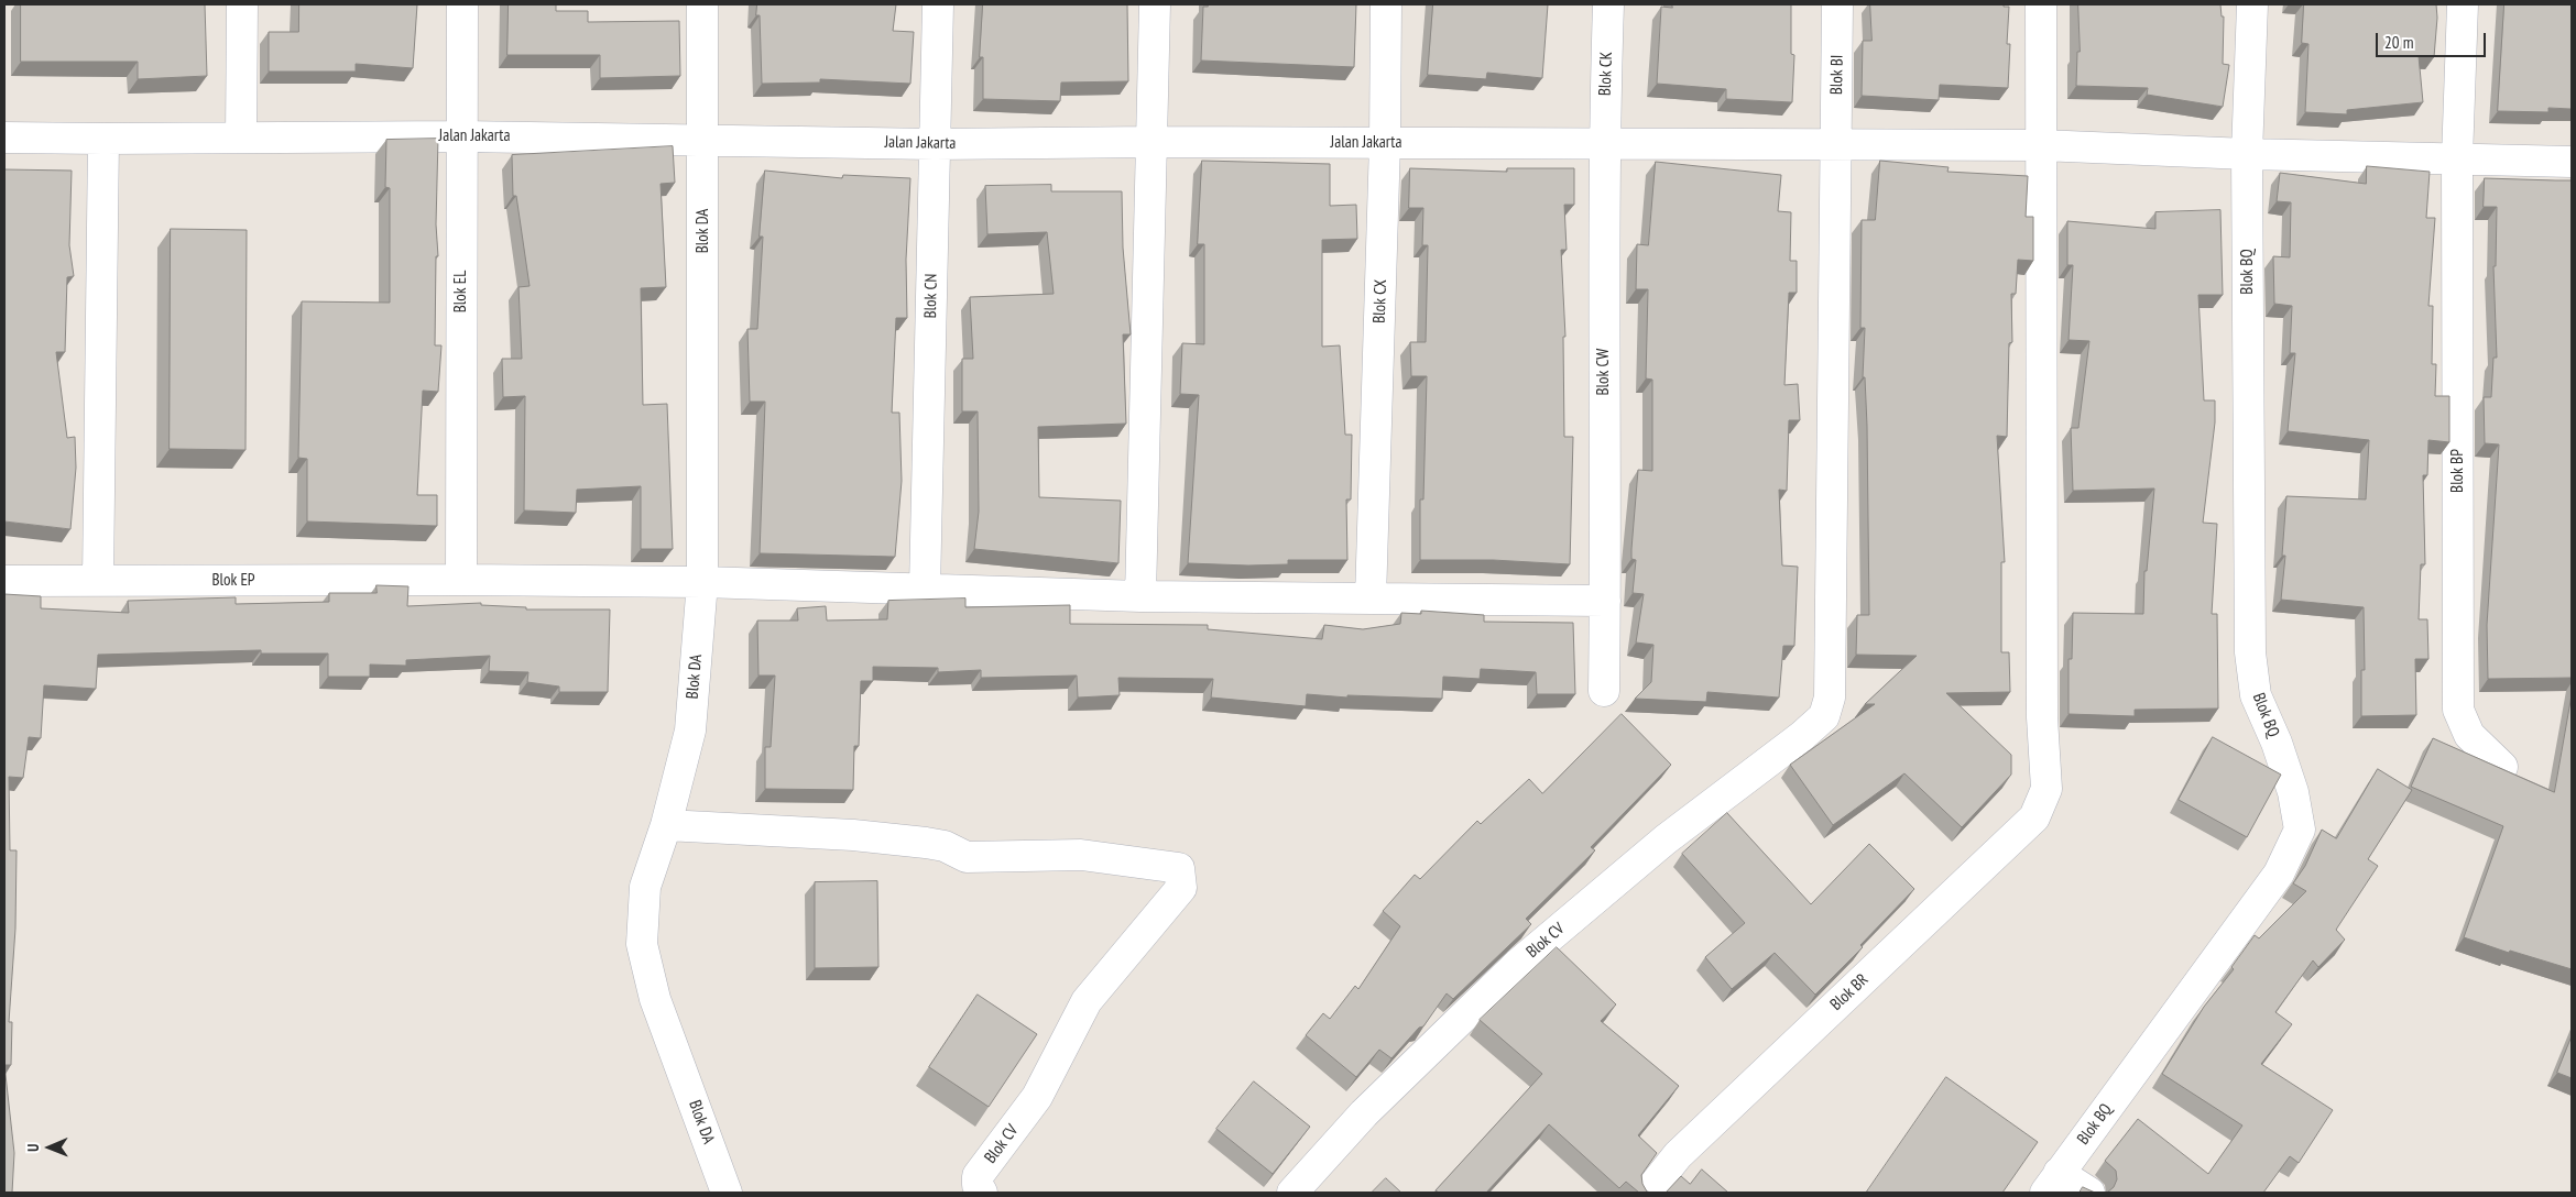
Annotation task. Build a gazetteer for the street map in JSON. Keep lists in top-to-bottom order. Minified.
{"streets":{"street":["Blok CK","Blok BI","Jalan Jakarta","Blok DA","Blok BQ","Blok EL","Blok CN","Blok CX","Blok CW","Blok BP","Blok EP","Blok CV","Blok BR"]},"crossings":[["Blok CK","Jalan Jakarta"],["Blok CK","Blok CW"],["Blok BI","Jalan Jakarta"],["Blok BI","Blok CV"],["Jalan Jakarta","Blok DA"],["Jalan Jakarta","Blok BQ"],["Jalan Jakarta","Blok EL"],["Jalan Jakarta","Blok CN"],["Jalan Jakarta","Blok CX"],["Jalan Jakarta","Blok CW"],["Jalan Jakarta","Blok BP"],["Jalan Jakarta","Blok BR"],["Blok DA","Blok EP"],["Blok DA","Blok CV"],["Blok EL","Blok EP"],["Blok CN","Blok EP"],["Blok CX","Blok EP"],["Blok CW","Blok EP"]],"scale_bar":"20 m","north":"left"}
